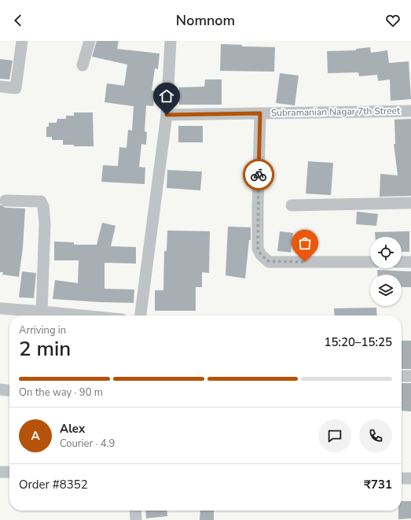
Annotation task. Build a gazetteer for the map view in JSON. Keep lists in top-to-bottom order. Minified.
{"streets":{"street":["Subramanian Nagar 7th Street"]},"page":{"header":"Nomnom","heading":["2 min","Arriving in","15:20–15:25"],"panel":["Alex","Courier · 4.9","Order #8352","₹731"],"bar":"On the way · 90 m","round":"A"}}
